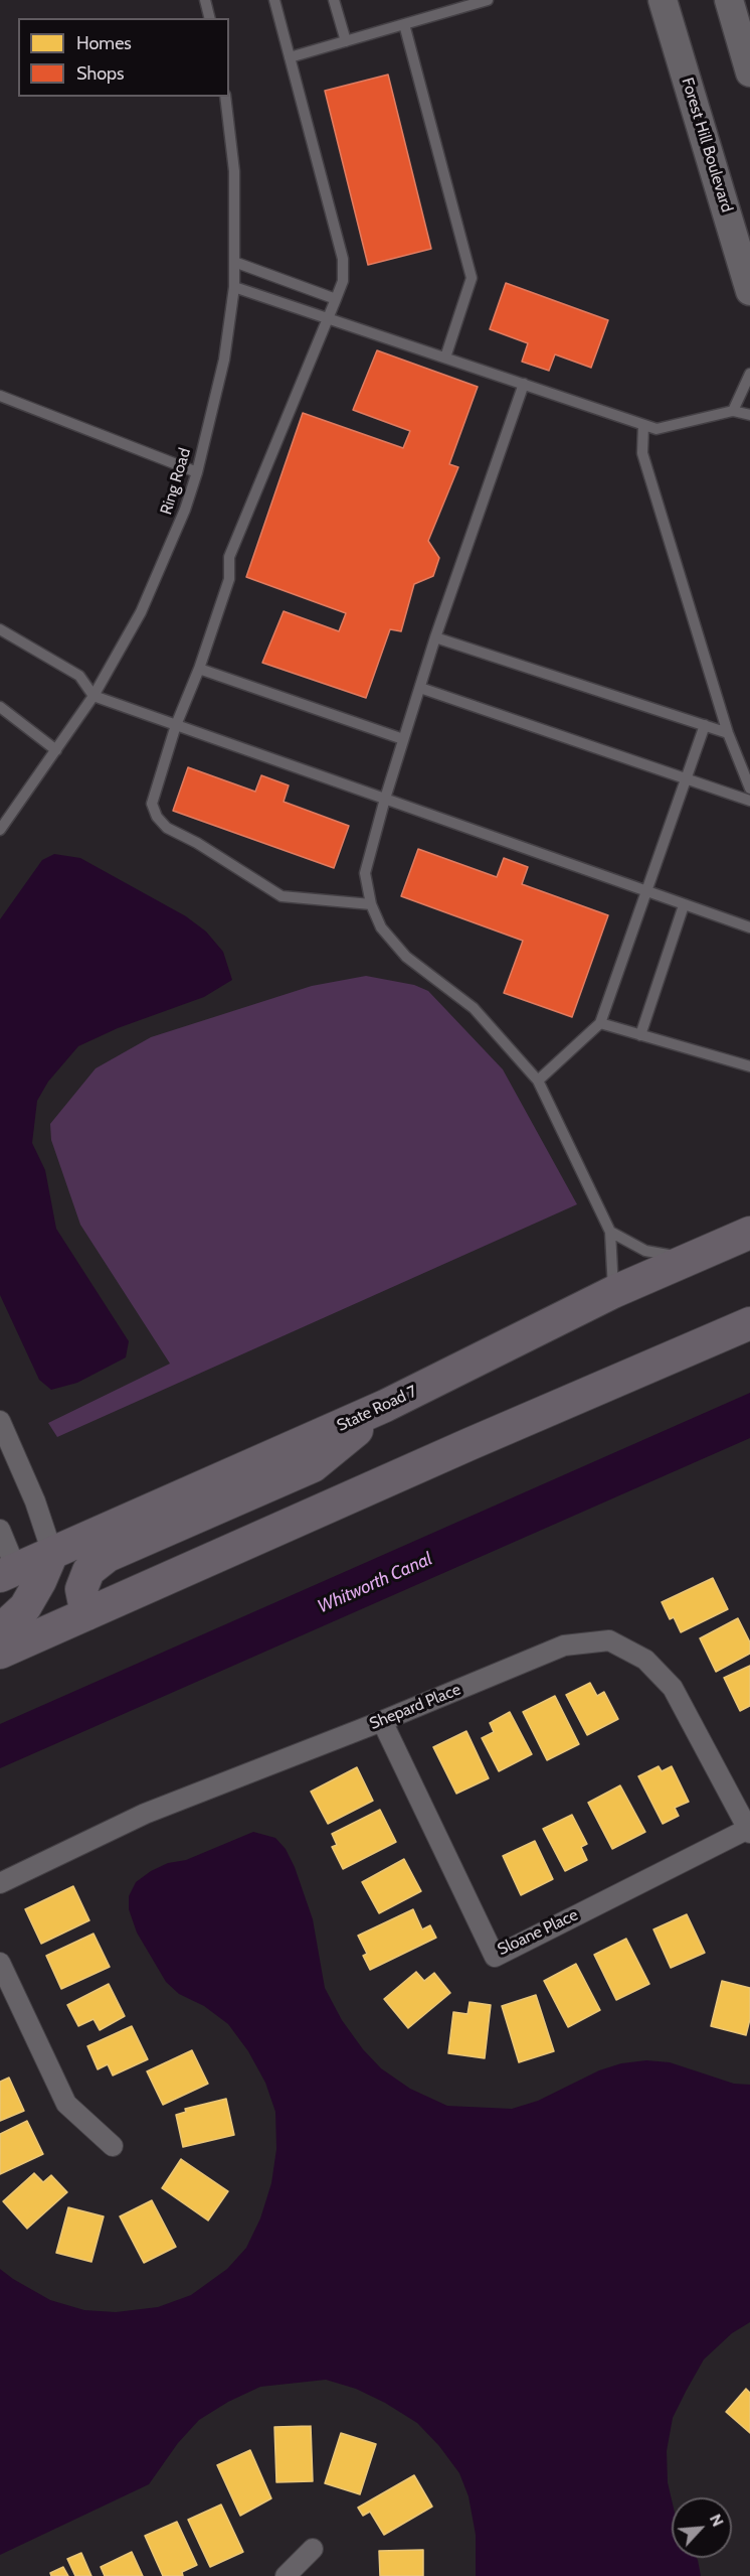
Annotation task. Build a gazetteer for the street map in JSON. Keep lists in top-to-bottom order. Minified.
{"streets":{"main road":["Forest Hill Boulevard","State Road 7"],"street":["Shepard Place","Sloane Place"],"lane":["Ring Road"]},"crossings":[["Shepard Place","Sloane Place"]],"water":["Whitworth Canal"],"legend":["Homes","Shops"],"north":"top right"}
